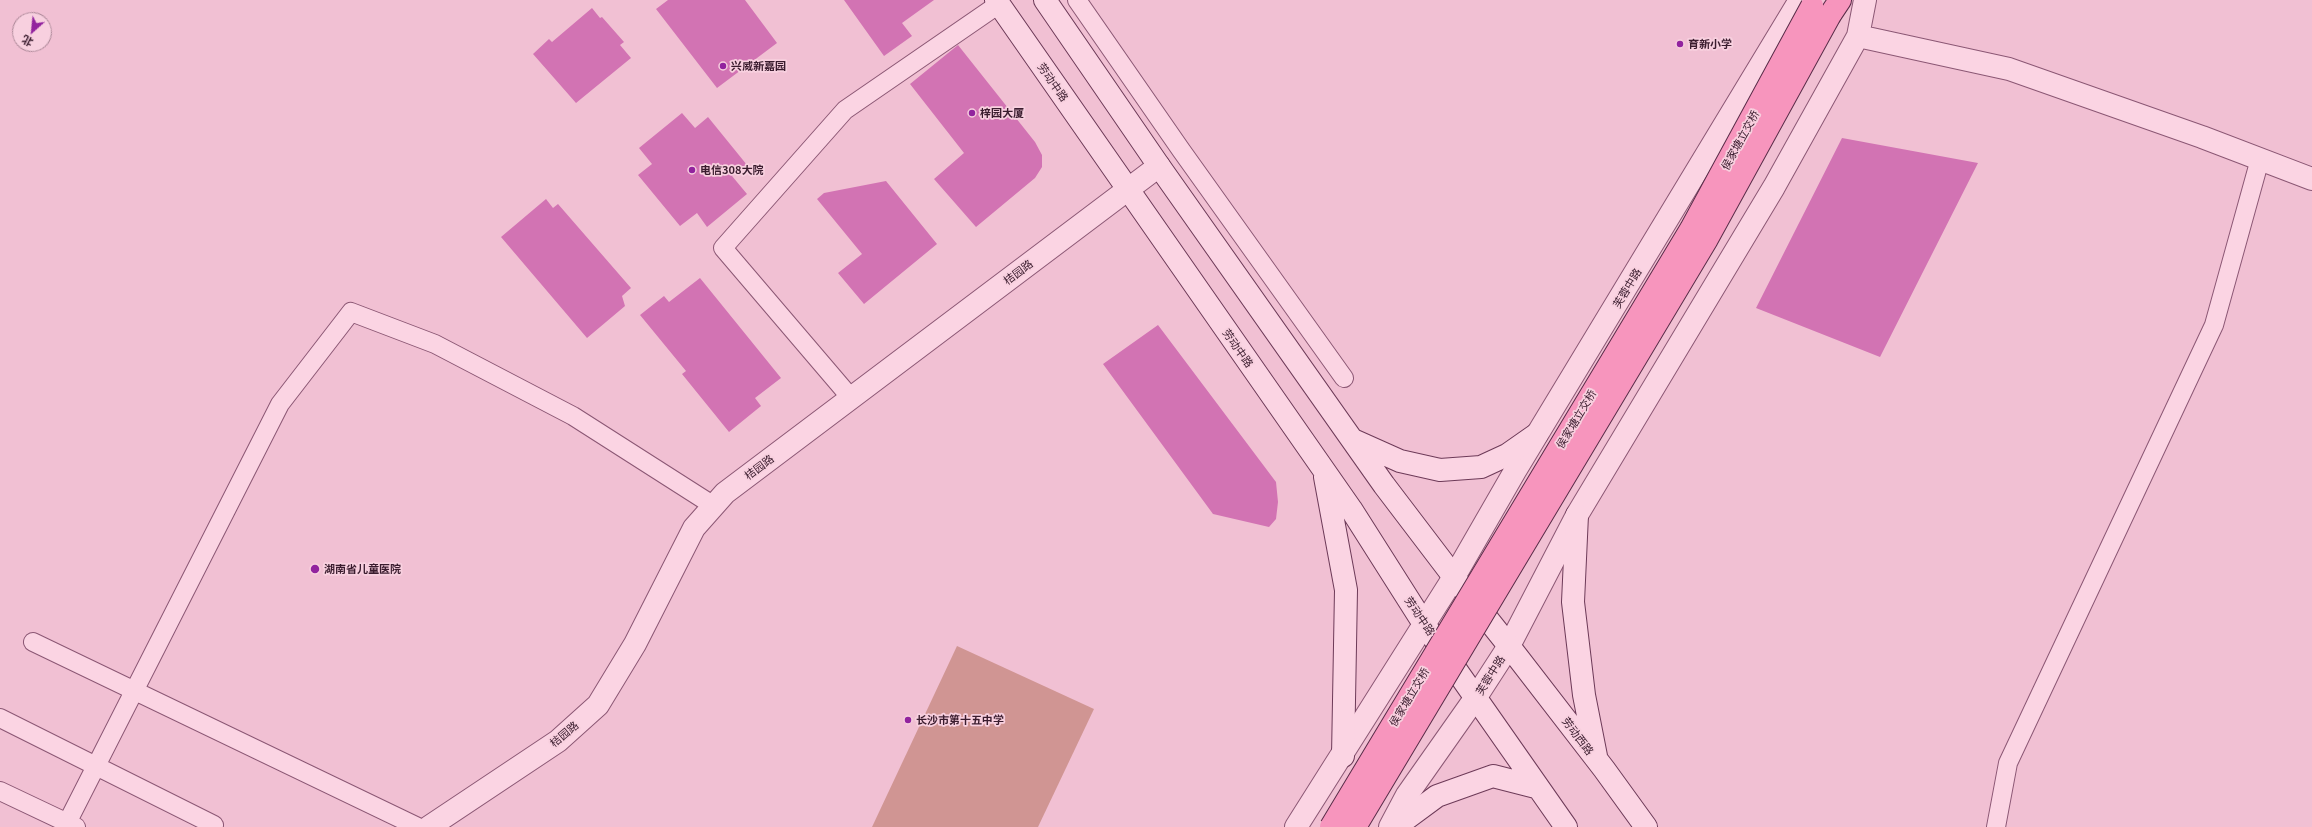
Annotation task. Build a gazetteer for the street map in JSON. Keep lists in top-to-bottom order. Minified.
{"streets":{"main road":["侯家塘立交桥"],"street":["劳动中路","桔园路","芙蓉中路","劳动西路"]},"crossings":[["劳动中路","桔园路"],["劳动中路","芙蓉中路"],["侯家塘立交桥","芙蓉中路"],["芙蓉中路","劳动西路"]],"places":["育新小学","兴威新嘉园","梓园大厦","电信308大院","湖南省儿童医院","长沙市第十五中学"],"north":"bottom left"}
